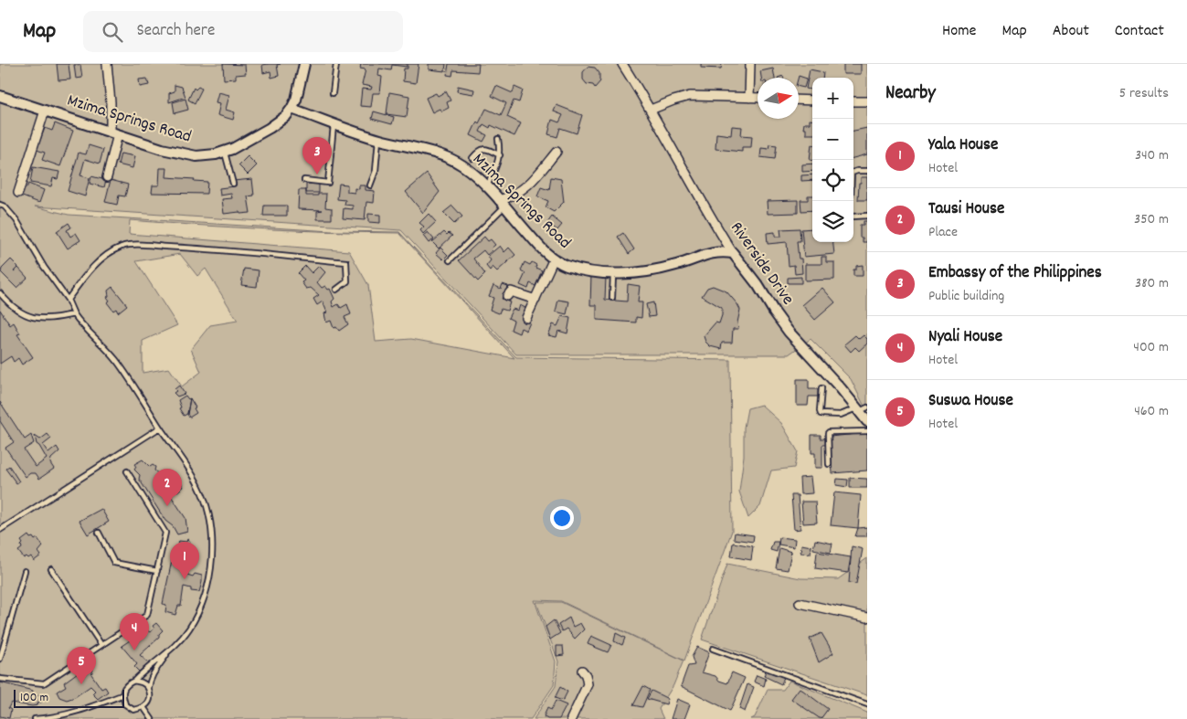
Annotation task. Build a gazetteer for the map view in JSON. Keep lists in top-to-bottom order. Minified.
{"streets":{"street":["Mzima Springs Road","Riverside Drive"]},"crossings":[["Mzima Springs Road","Riverside Drive"]],"scale_bar":"100 m","north":"right","page":{"header":"Map","search":"Search here","nav":["Home","Map","About","Contact"],"heading":["Nearby","5 results"],"map_buttons":["+","−"],"list":[{"mark":"1","name":"Yala House","note":"Hotel","value":"340 m"},{"mark":"2","name":"Tausi House","note":"Place","value":"350 m"},{"mark":"3","name":"Embassy of the Philippines","note":"Public building","value":"380 m"},{"mark":"4","name":"Nyali House","note":"Hotel","value":"400 m"},{"mark":"5","name":"Suswa House","note":"Hotel","value":"460 m"}],"pins":["3","2","1","4","5"],"scale":"100 m"}}
